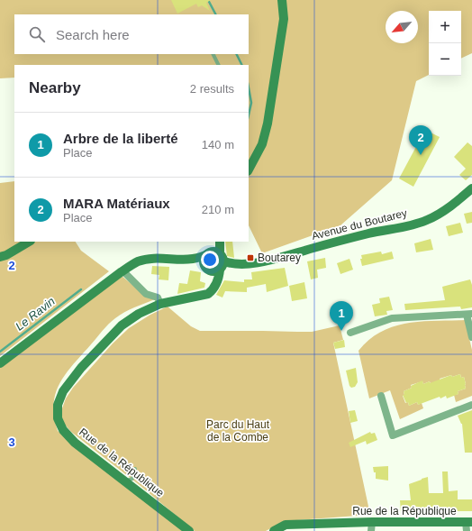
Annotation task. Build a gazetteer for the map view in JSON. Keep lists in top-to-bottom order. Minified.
{"streets":{"main road":["Avenue du Boutarey","Rue de la République"]},"crossings":[["Avenue du Boutarey","Rue de la République"]],"water":["Le Ravin"],"parks":["Parc du Haut de la Combe"],"places":{"transit":["Boutarey"]},"north":"bottom left","page":{"map_buttons":["+","−"],"search":"Search here","heading":["Nearby","2 results"],"list":[{"mark":"1","name":"Arbre de la liberté","note":"Place","value":"140 m"},{"mark":"2","name":"MARA Matériaux","note":"Place","value":"210 m"}],"pins":["2","1"]},"grid":{"rows":["2","3"]}}
